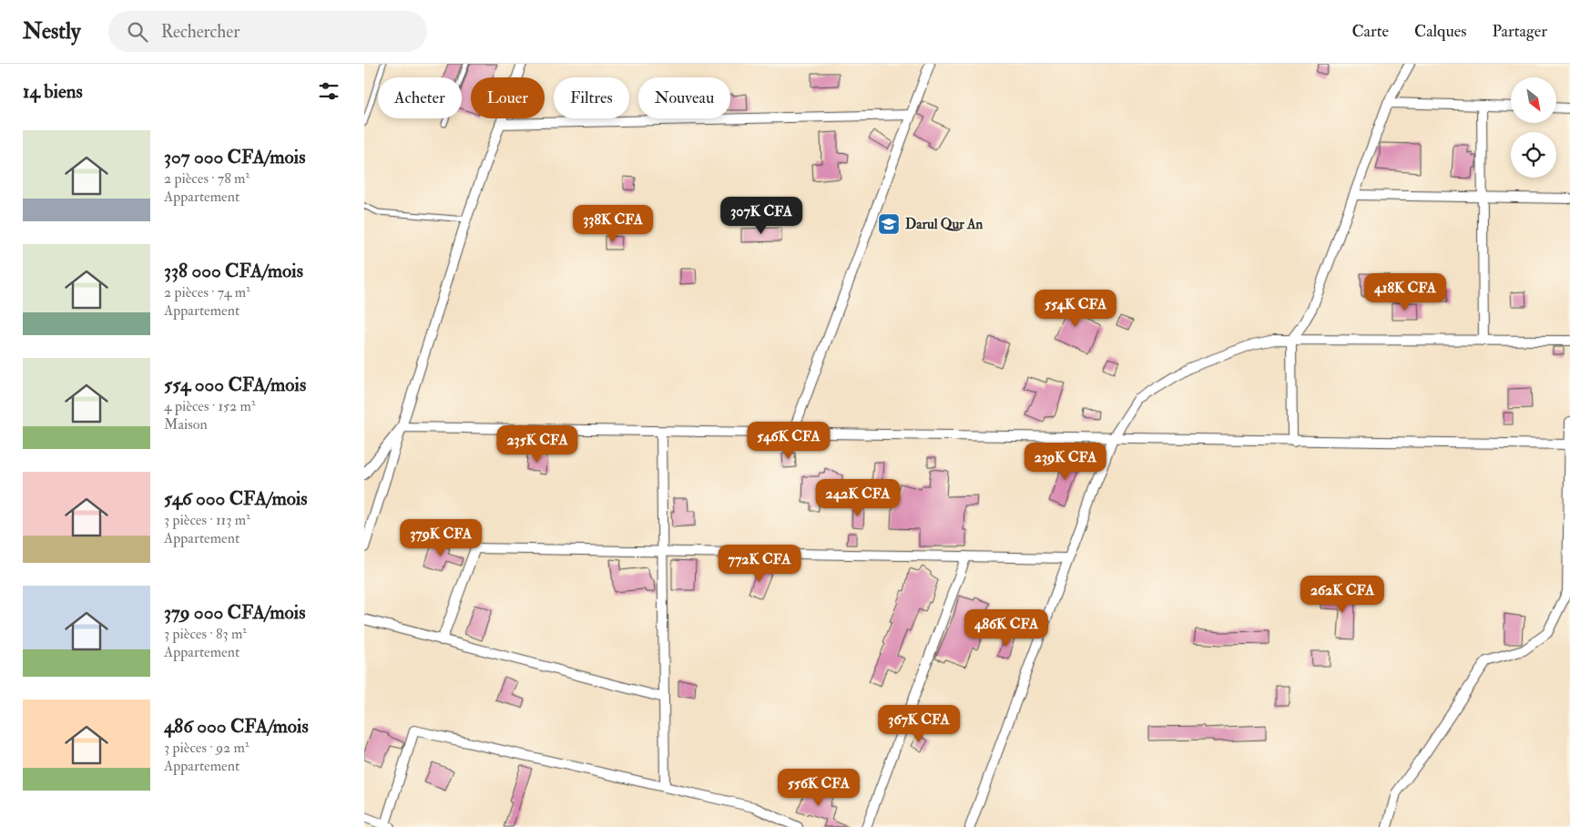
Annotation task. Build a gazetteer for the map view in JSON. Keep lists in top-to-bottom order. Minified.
{"places":{"school or university":["Darul Qur An"]},"north":"bottom right","page":{"header":"Nestly","search":"Rechercher","nav":["Carte","Calques","Partager"],"heading":"14 biens","chip":["Acheter","Louer","Filtres","Nouveau"],"list":[{"name":"307 000 CFA/mois","note":"2 pièces · 78 m² · Appartement"},{"name":"338 000 CFA/mois","note":"2 pièces · 74 m² · Appartement"},{"name":"554 000 CFA/mois","note":"4 pièces · 152 m² · Maison"},{"name":"546 000 CFA/mois","note":"3 pièces · 113 m² · Appartement"},{"name":"379 000 CFA/mois","note":"3 pièces · 83 m² · Appartement"},{"name":"486 000 CFA/mois","note":"3 pièces · 92 m² · Appartement"}],"price":["307K CFA","338K CFA","418K CFA","554K CFA","546K CFA","235K CFA","239K CFA","242K CFA","379K CFA","772K CFA","262K CFA","486K CFA","367K CFA","556K CFA"]}}
